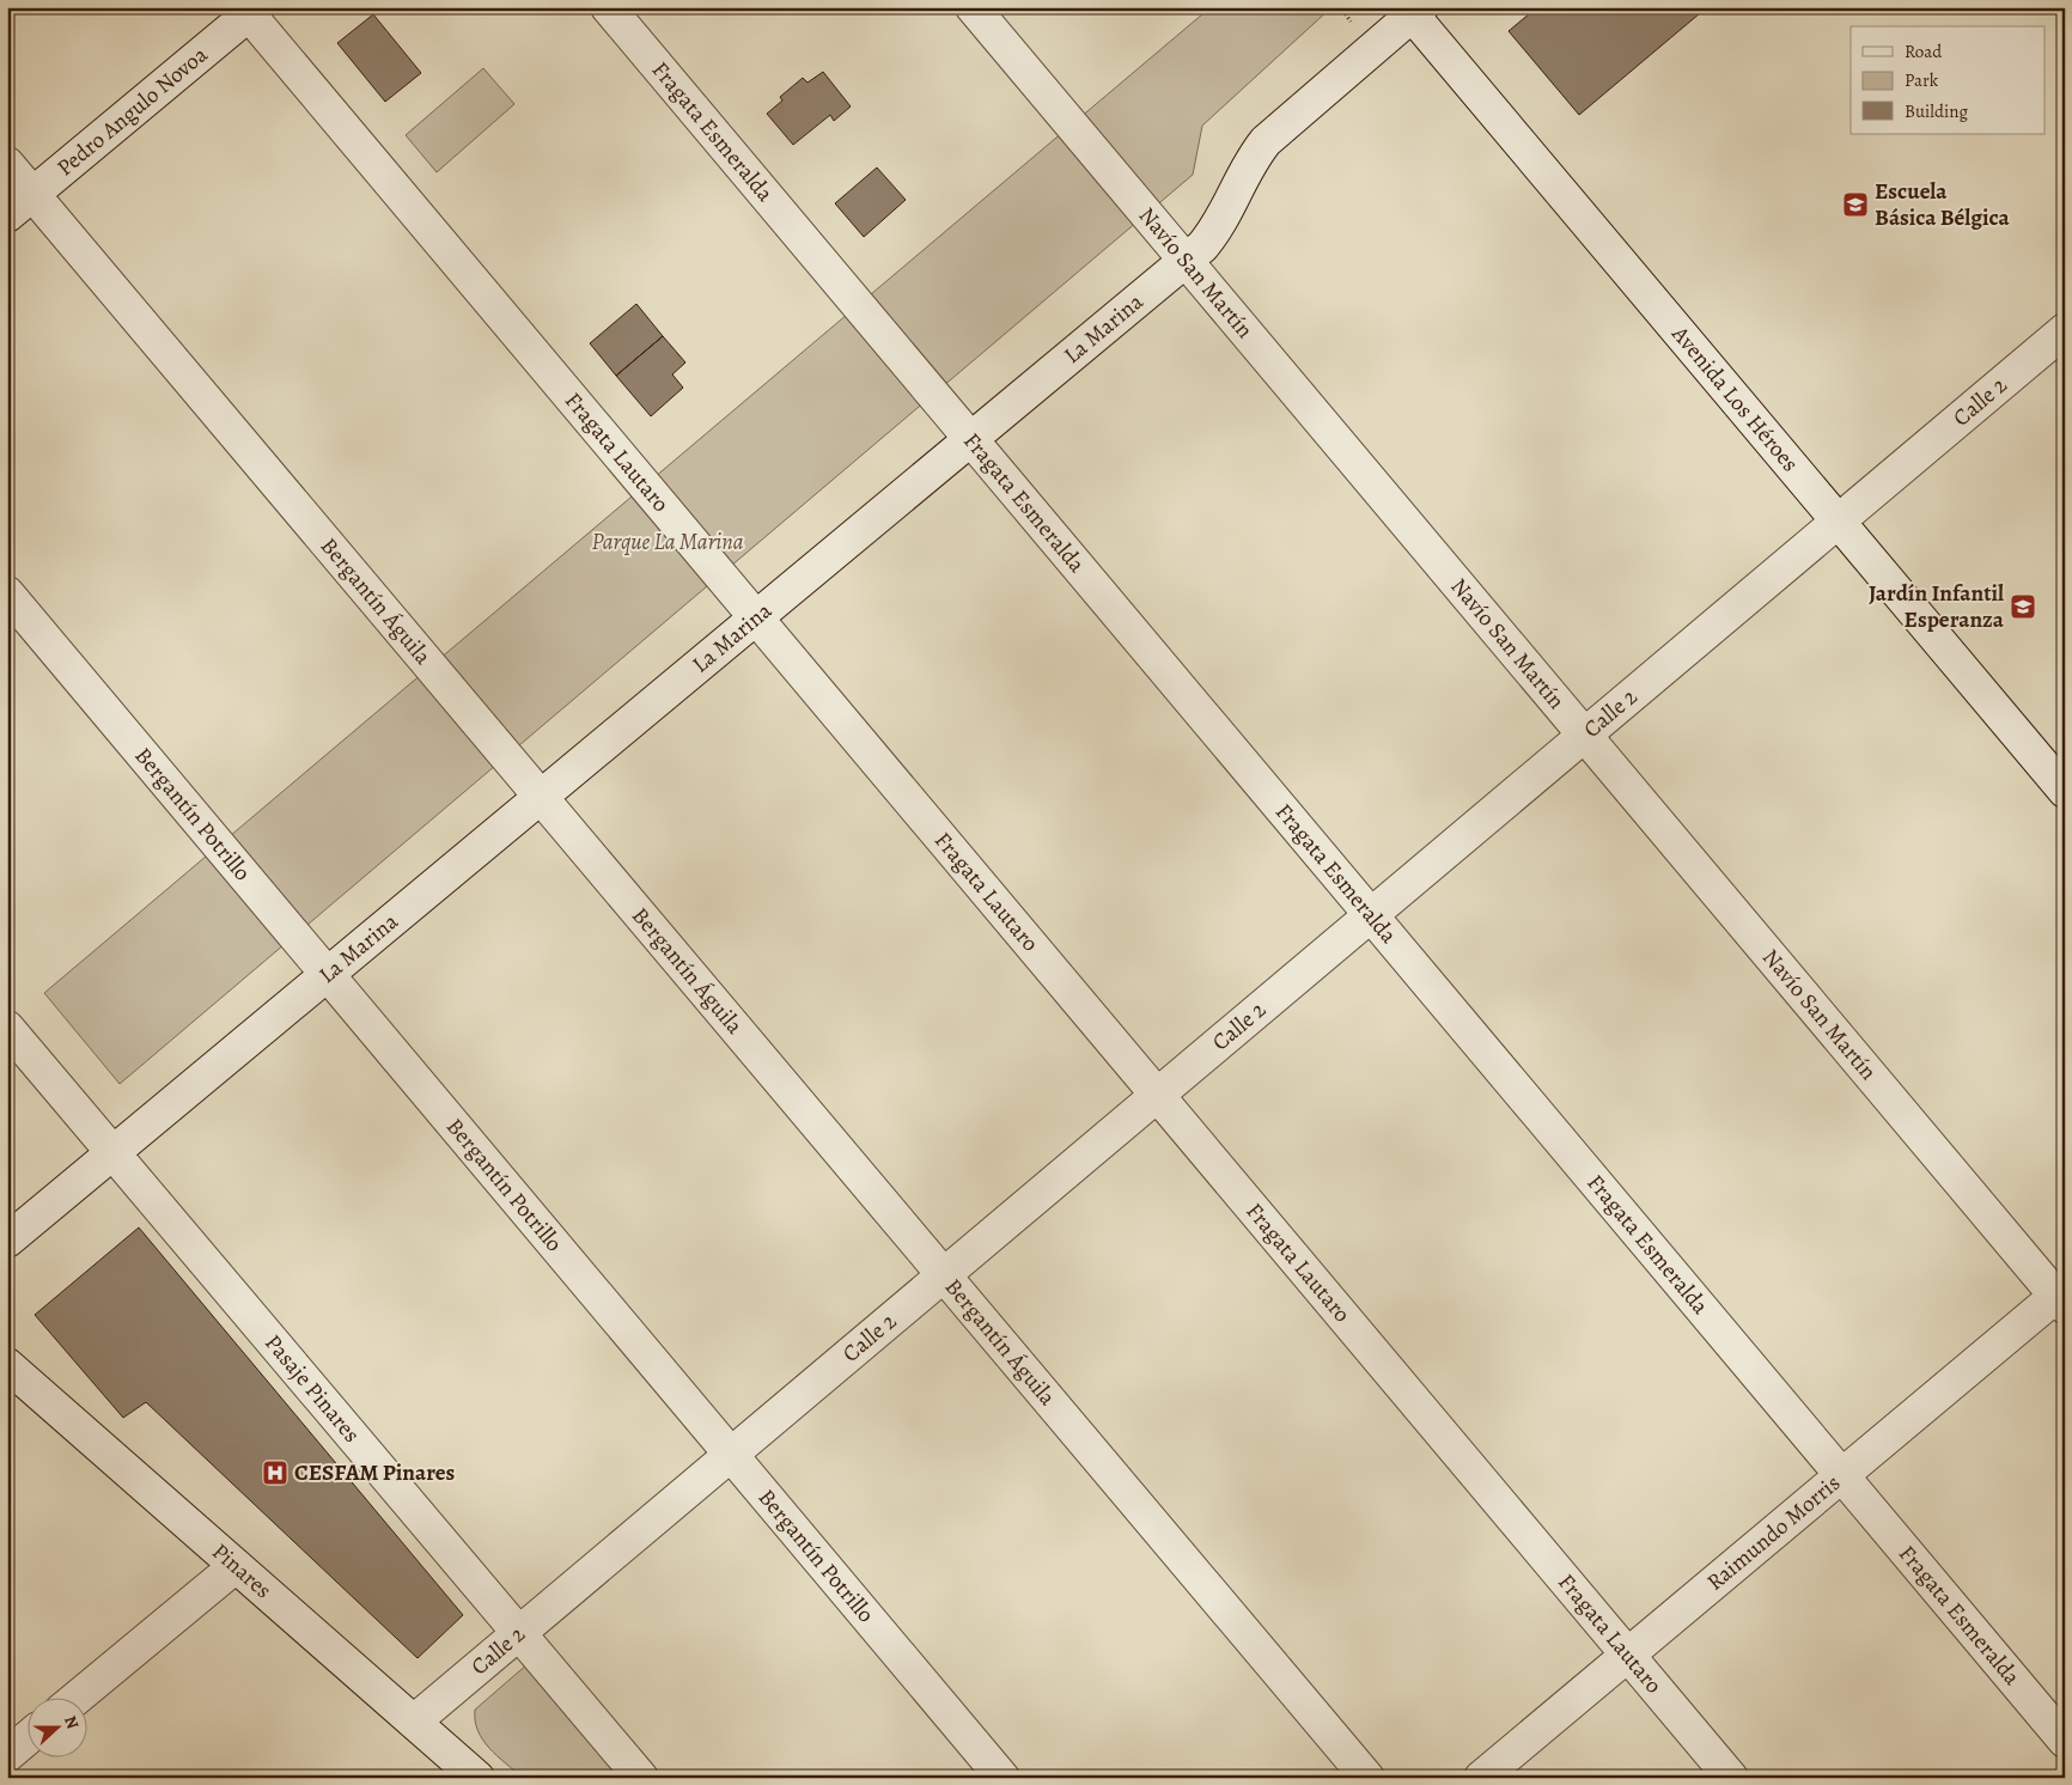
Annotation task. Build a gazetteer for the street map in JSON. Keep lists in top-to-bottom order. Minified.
{"streets":{"street":["Pedro Angulo Novoa","Fragata Esmeralda","Navío San Martín","La Marina","Avenida Los Héroes","Calle 2","Fragata Lautaro","Bergantín Águila","Bergantín Potrillo","Pasaje Pinares","Raimundo Morris","Pinares"]},"crossings":[["Pedro Angulo Novoa","Fragata Lautaro"],["Pedro Angulo Novoa","Bergantín Águila"],["Fragata Esmeralda","La Marina"],["Fragata Esmeralda","Calle 2"],["Fragata Esmeralda","Raimundo Morris"],["Navío San Martín","La Marina"],["Navío San Martín","Calle 2"],["Navío San Martín","Raimundo Morris"],["La Marina","Avenida Los Héroes"],["La Marina","Fragata Lautaro"],["La Marina","Bergantín Águila"],["La Marina","Bergantín Potrillo"],["La Marina","Pasaje Pinares"],["Avenida Los Héroes","Calle 2"],["Calle 2","Fragata Lautaro"],["Calle 2","Bergantín Águila"],["Calle 2","Bergantín Potrillo"],["Calle 2","Pasaje Pinares"],["Calle 2","Pinares"],["Fragata Lautaro","Raimundo Morris"]],"parks":["Parque La Marina"],"places":{"school or university":["Escuela Básica Bélgica","Jardín Infantil Esperanza"],"hospital":["CESFAM Pinares"]},"legend":["Road","Park","Building"],"north":"right"}
